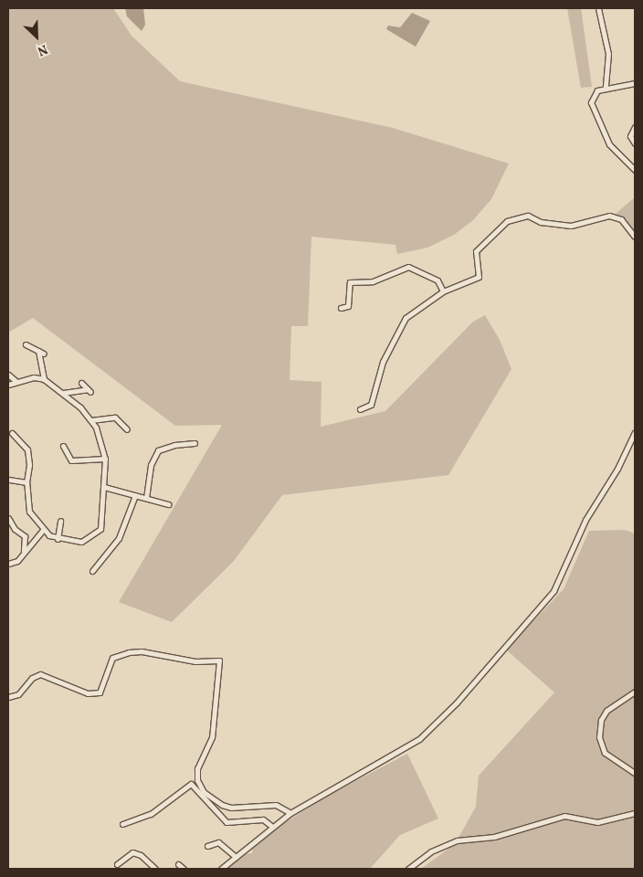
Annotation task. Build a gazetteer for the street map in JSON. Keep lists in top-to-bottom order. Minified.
{"north":"bottom right"}
